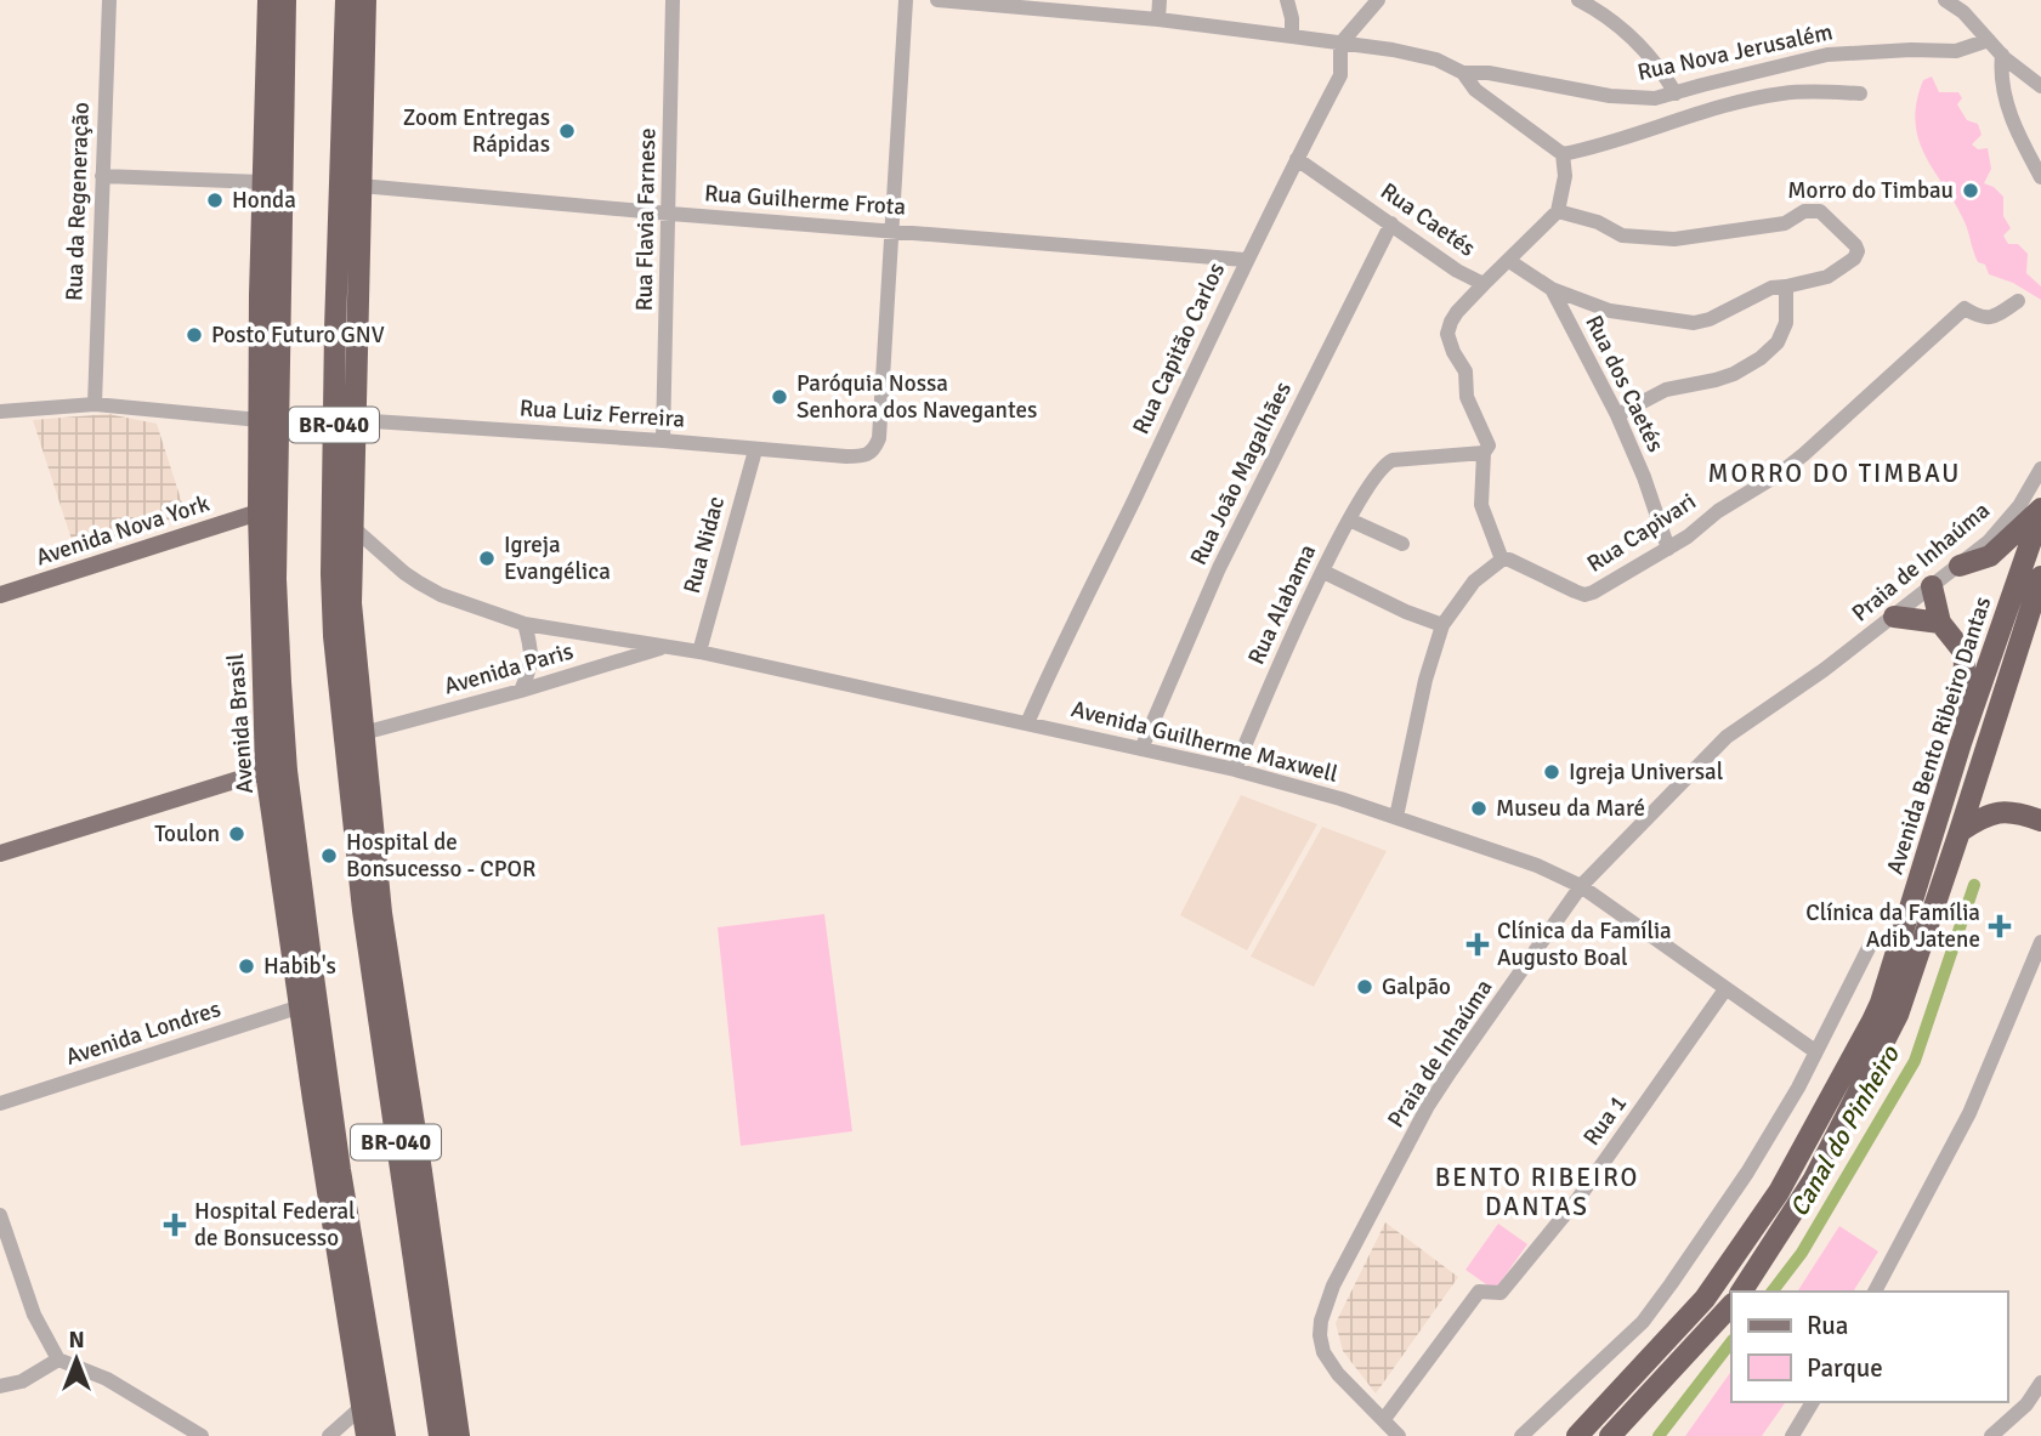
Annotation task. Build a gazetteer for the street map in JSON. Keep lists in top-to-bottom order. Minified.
{"streets":{"highway":["BR-040","Avenida Brasil","Avenida Bento Ribeiro Dantas"],"main road":["Avenida Nova York"],"street":["Rua Nova Jerusalém","Rua Guilherme Frota","Rua da Regeneração","Rua Flavia Farnese","Rua Caetés","Rua Capitão Carlos","Rua dos Caetés","Rua Luiz Ferreira","Rua João Magalhães","Rua Capivari","Rua Nidac","Praia de Inhaúma","Rua Alabama","Avenida Paris","Avenida Guilherme Maxwell","Avenida Londres","Rua 1"]},"crossings":[["Rua Nova Jerusalém","Rua Capitão Carlos"],["Rua Guilherme Frota","Rua Flavia Farnese"],["Rua Guilherme Frota","Rua Capitão Carlos"],["Rua Guilherme Frota","Rua Luiz Ferreira"],["Rua Flavia Farnese","Rua Luiz Ferreira"],["Rua Caetés","Rua Capitão Carlos"],["Rua Caetés","Rua dos Caetés"],["Rua Caetés","Rua João Magalhães"],["Rua Capitão Carlos","Avenida Guilherme Maxwell"],["Rua dos Caetés","Rua Capivari"],["Rua Luiz Ferreira","Rua Nidac"],["Rua João Magalhães","Avenida Guilherme Maxwell"],["Avenida Nova York","Avenida Brasil"],["Rua Nidac","Avenida Guilherme Maxwell"],["Praia de Inhaúma","Avenida Guilherme Maxwell"],["Praia de Inhaúma","Rua 1"],["Rua Alabama","Avenida Guilherme Maxwell"],["Avenida Paris","Avenida Guilherme Maxwell"],["Avenida Brasil","Avenida Londres"],["Avenida Guilherme Maxwell","Rua 1"]],"districts":["MORRO DO TIMBAU","BENTO RIBEIRO DANTAS"],"water":["Canal do Pinheiro"],"places":{"other":["Zoom Entregas Rápidas","Morro do Timbau","Honda","Posto Futuro GNV","Paróquia Nossa Senhora dos Navegantes","Igreja Evangélica","Igreja Universal","Museu da Maré","Toulon","Hospital de Bonsucesso - CPOR","Habib's","Galpão"],"health":["Clínica da Família Adib Jatene","Clínica da Família Augusto Boal","Hospital Federal de Bonsucesso"]},"legend":["Rua","Parque"],"north":"top"}
